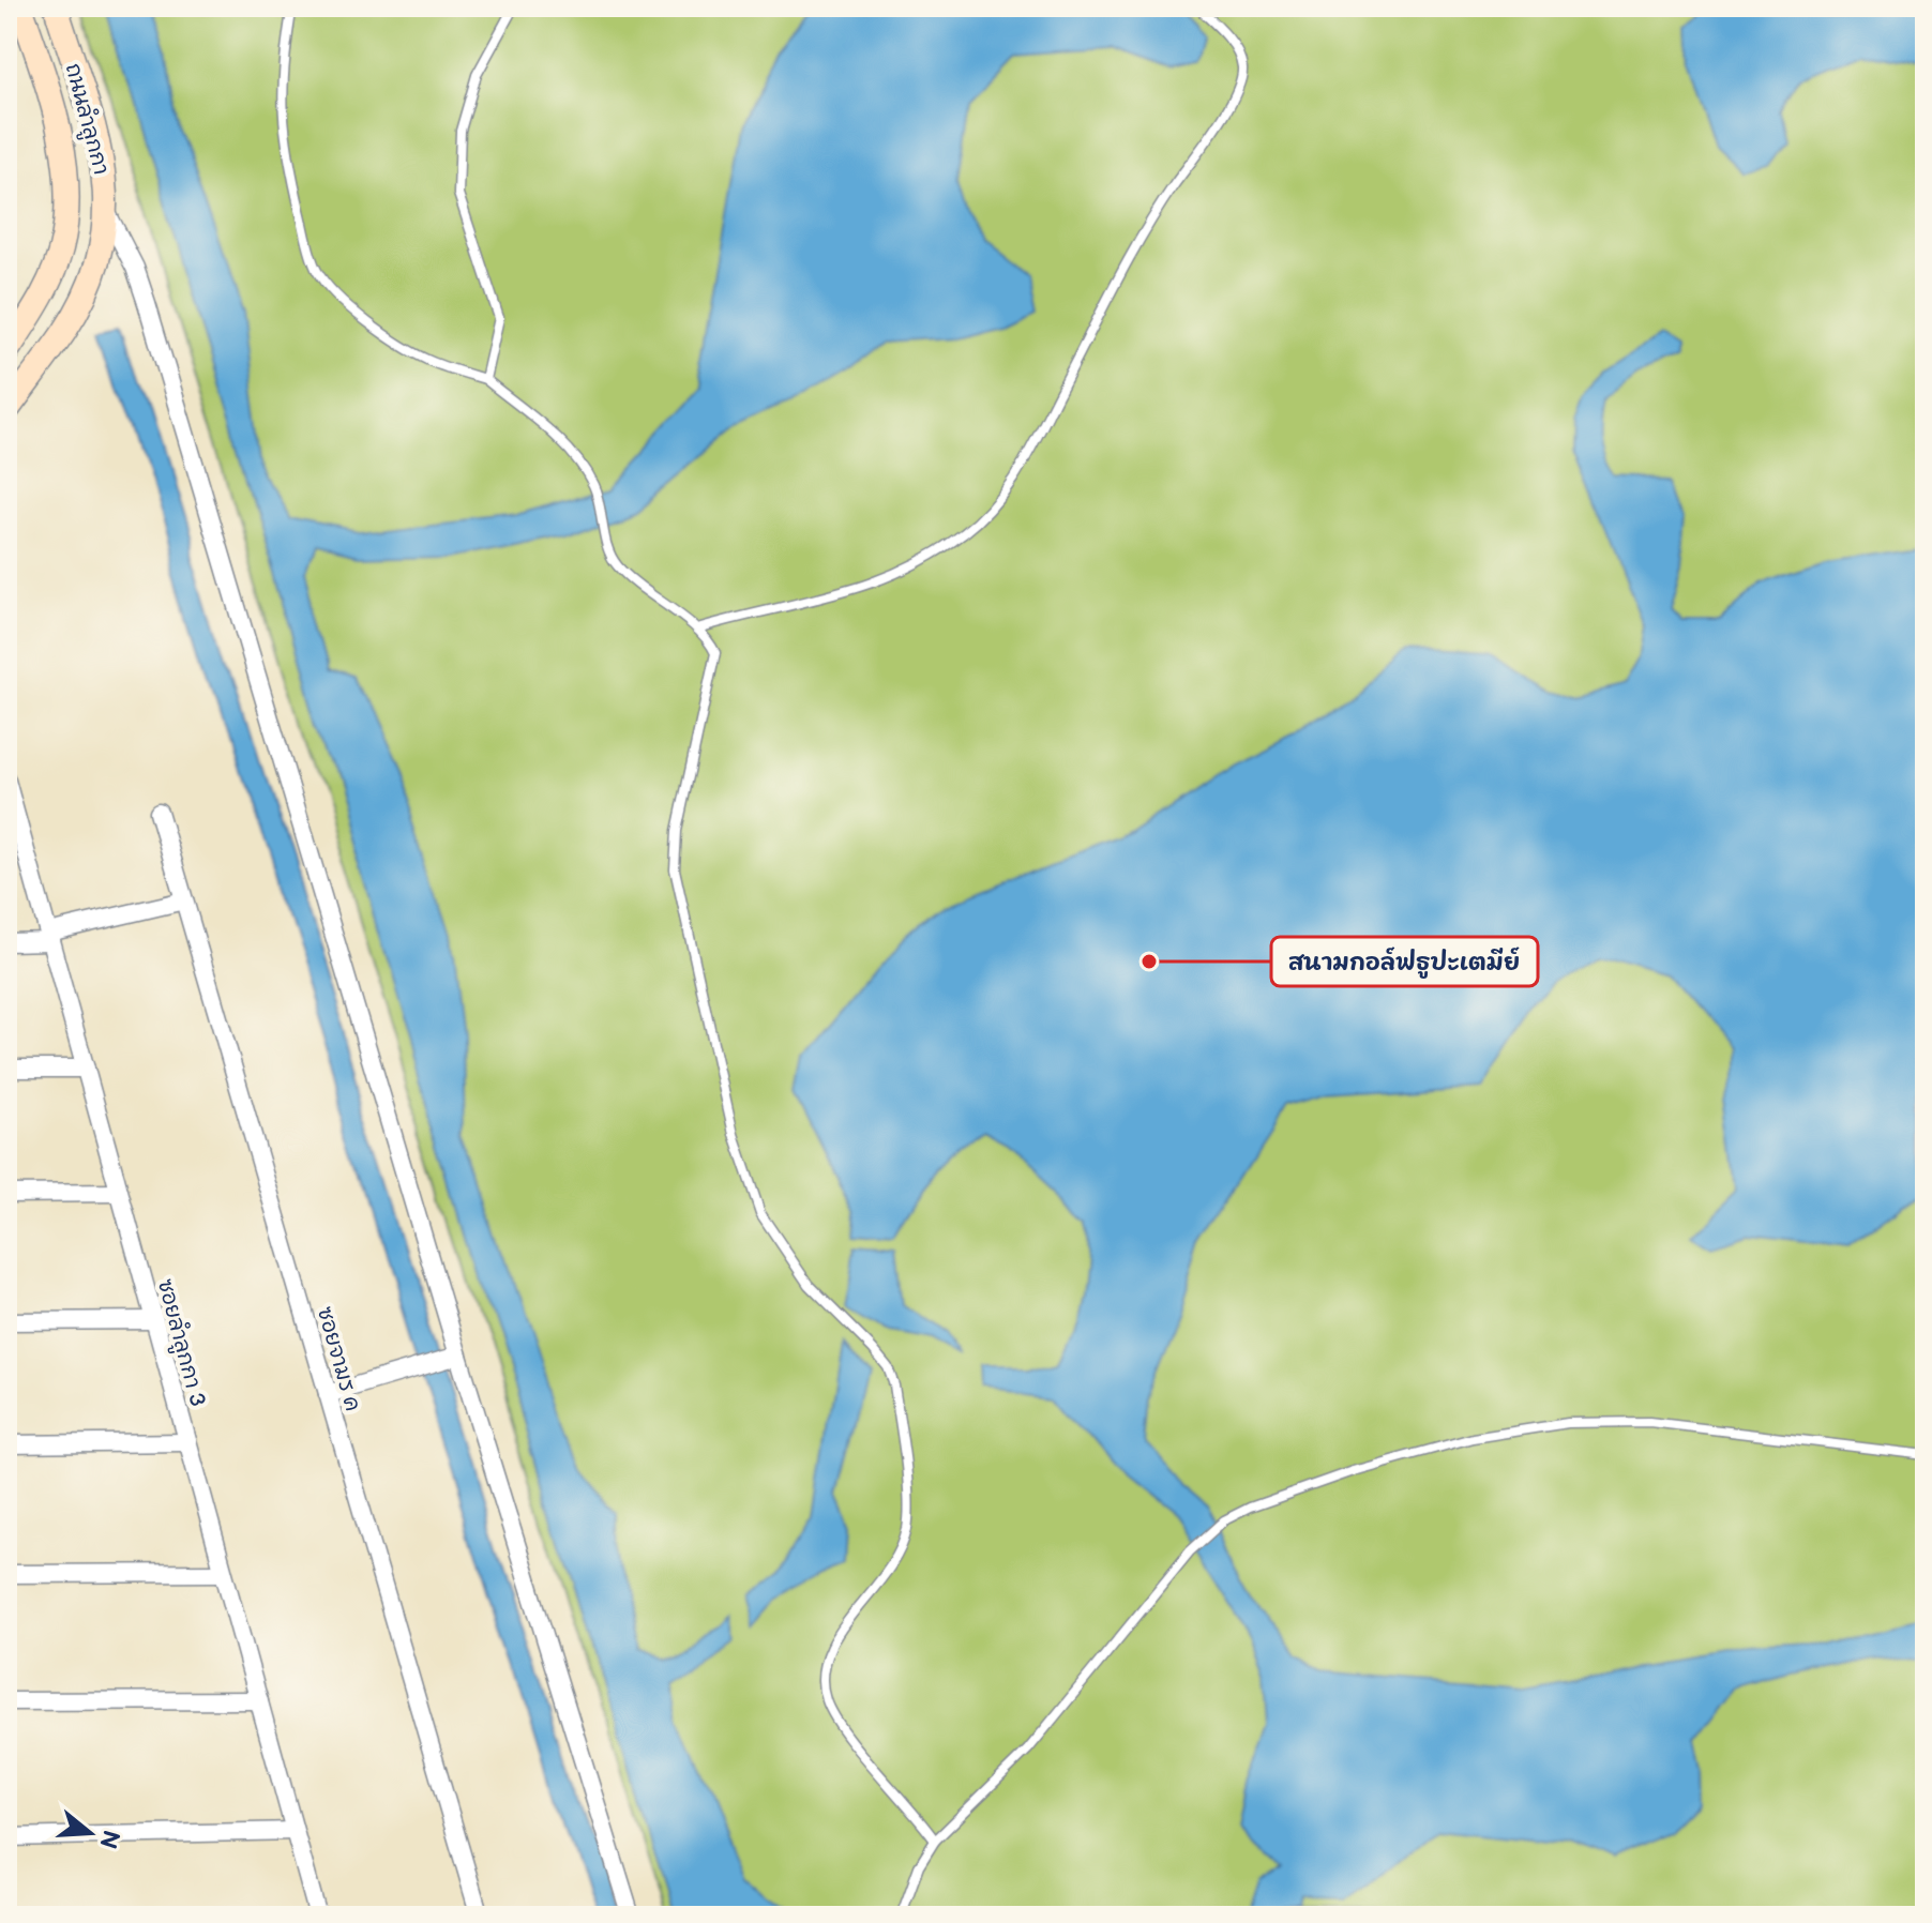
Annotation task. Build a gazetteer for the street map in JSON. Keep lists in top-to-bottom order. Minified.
{"streets":{"main road":["ถนนลำลูกกา"],"street":["ซอยลำลูกกา 3","ซอยจามร ค"]},"places":["สนามกอล์ฟธูปะเตมีย์"],"north":"right"}
